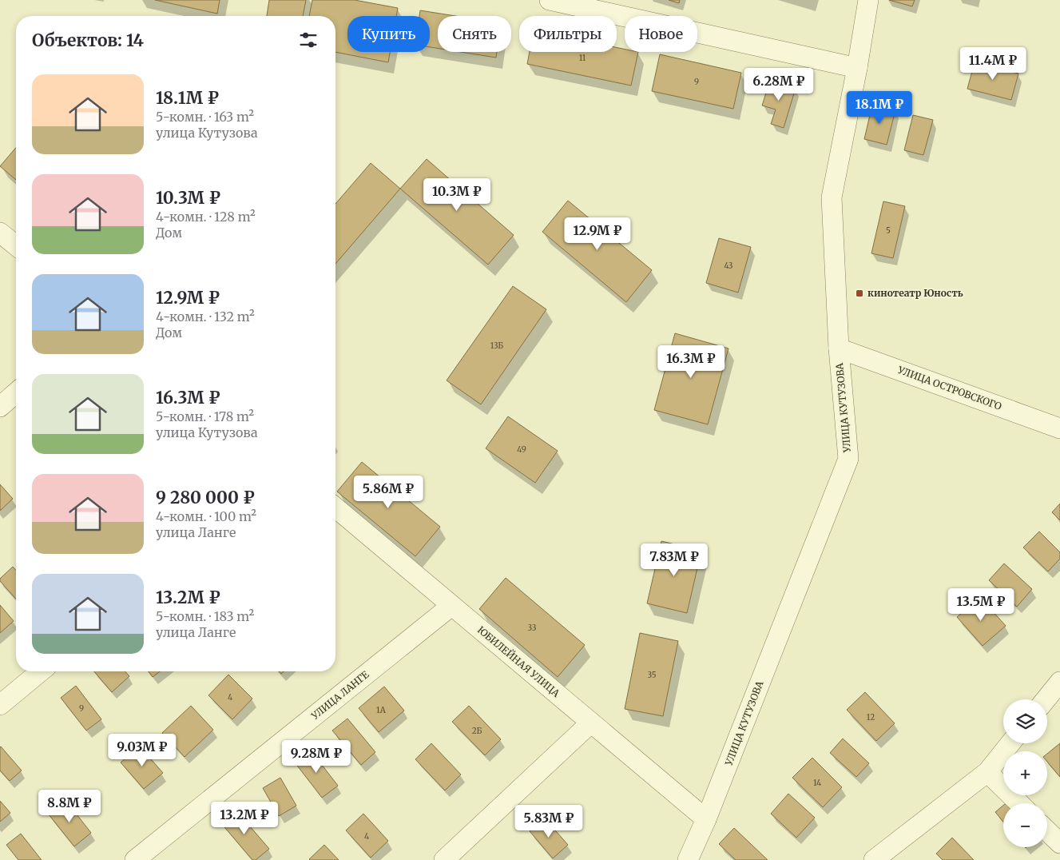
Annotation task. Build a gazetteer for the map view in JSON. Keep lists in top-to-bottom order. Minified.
{"streets":{"street":["УЛИЦА ОСТРОВСКОГО","УЛИЦА КУТУЗОВА","ЮБИЛЕЙНАЯ УЛИЦА","УЛИЦА ЛАНГЕ"]},"crossings":[["УЛИЦА ОСТРОВСКОГО","УЛИЦА КУТУЗОВА"],["УЛИЦА КУТУЗОВА","ЮБИЛЕЙНАЯ УЛИЦА"],["ЮБИЛЕЙНАЯ УЛИЦА","УЛИЦА ЛАНГЕ"]],"places":{"transit":["кинотеатр Юность"]},"house_numbers":["11","9","5","43","13Б","49","33","35","4","9","1А","12","2Б","14","4"],"page":{"chip":["Купить","Снять","Фильтры","Новое"],"heading":"Объектов: 14","price":["11.4M ₽","6.28M ₽","18.1M ₽","10.3M ₽","12.9M ₽","16.3M ₽","5.86M ₽","7.83M ₽","13.5M ₽","9.03M ₽","9.28M ₽","8.8M ₽","13.2M ₽","5.83M ₽"],"list":[{"name":"18.1M ₽","note":"5-комн. · 163 m² · улица Кутузова"},{"name":"10.3M ₽","note":"4-комн. · 128 m² · Дом"},{"name":"12.9M ₽","note":"4-комн. · 132 m² · Дом"},{"name":"16.3M ₽","note":"5-комн. · 178 m² · улица Кутузова"},{"name":"9 280 000 ₽","note":"4-комн. · 100 m² · улица Ланге"},{"name":"13.2M ₽","note":"5-комн. · 183 m² · улица Ланге"}],"map_buttons":["+","−"]}}
